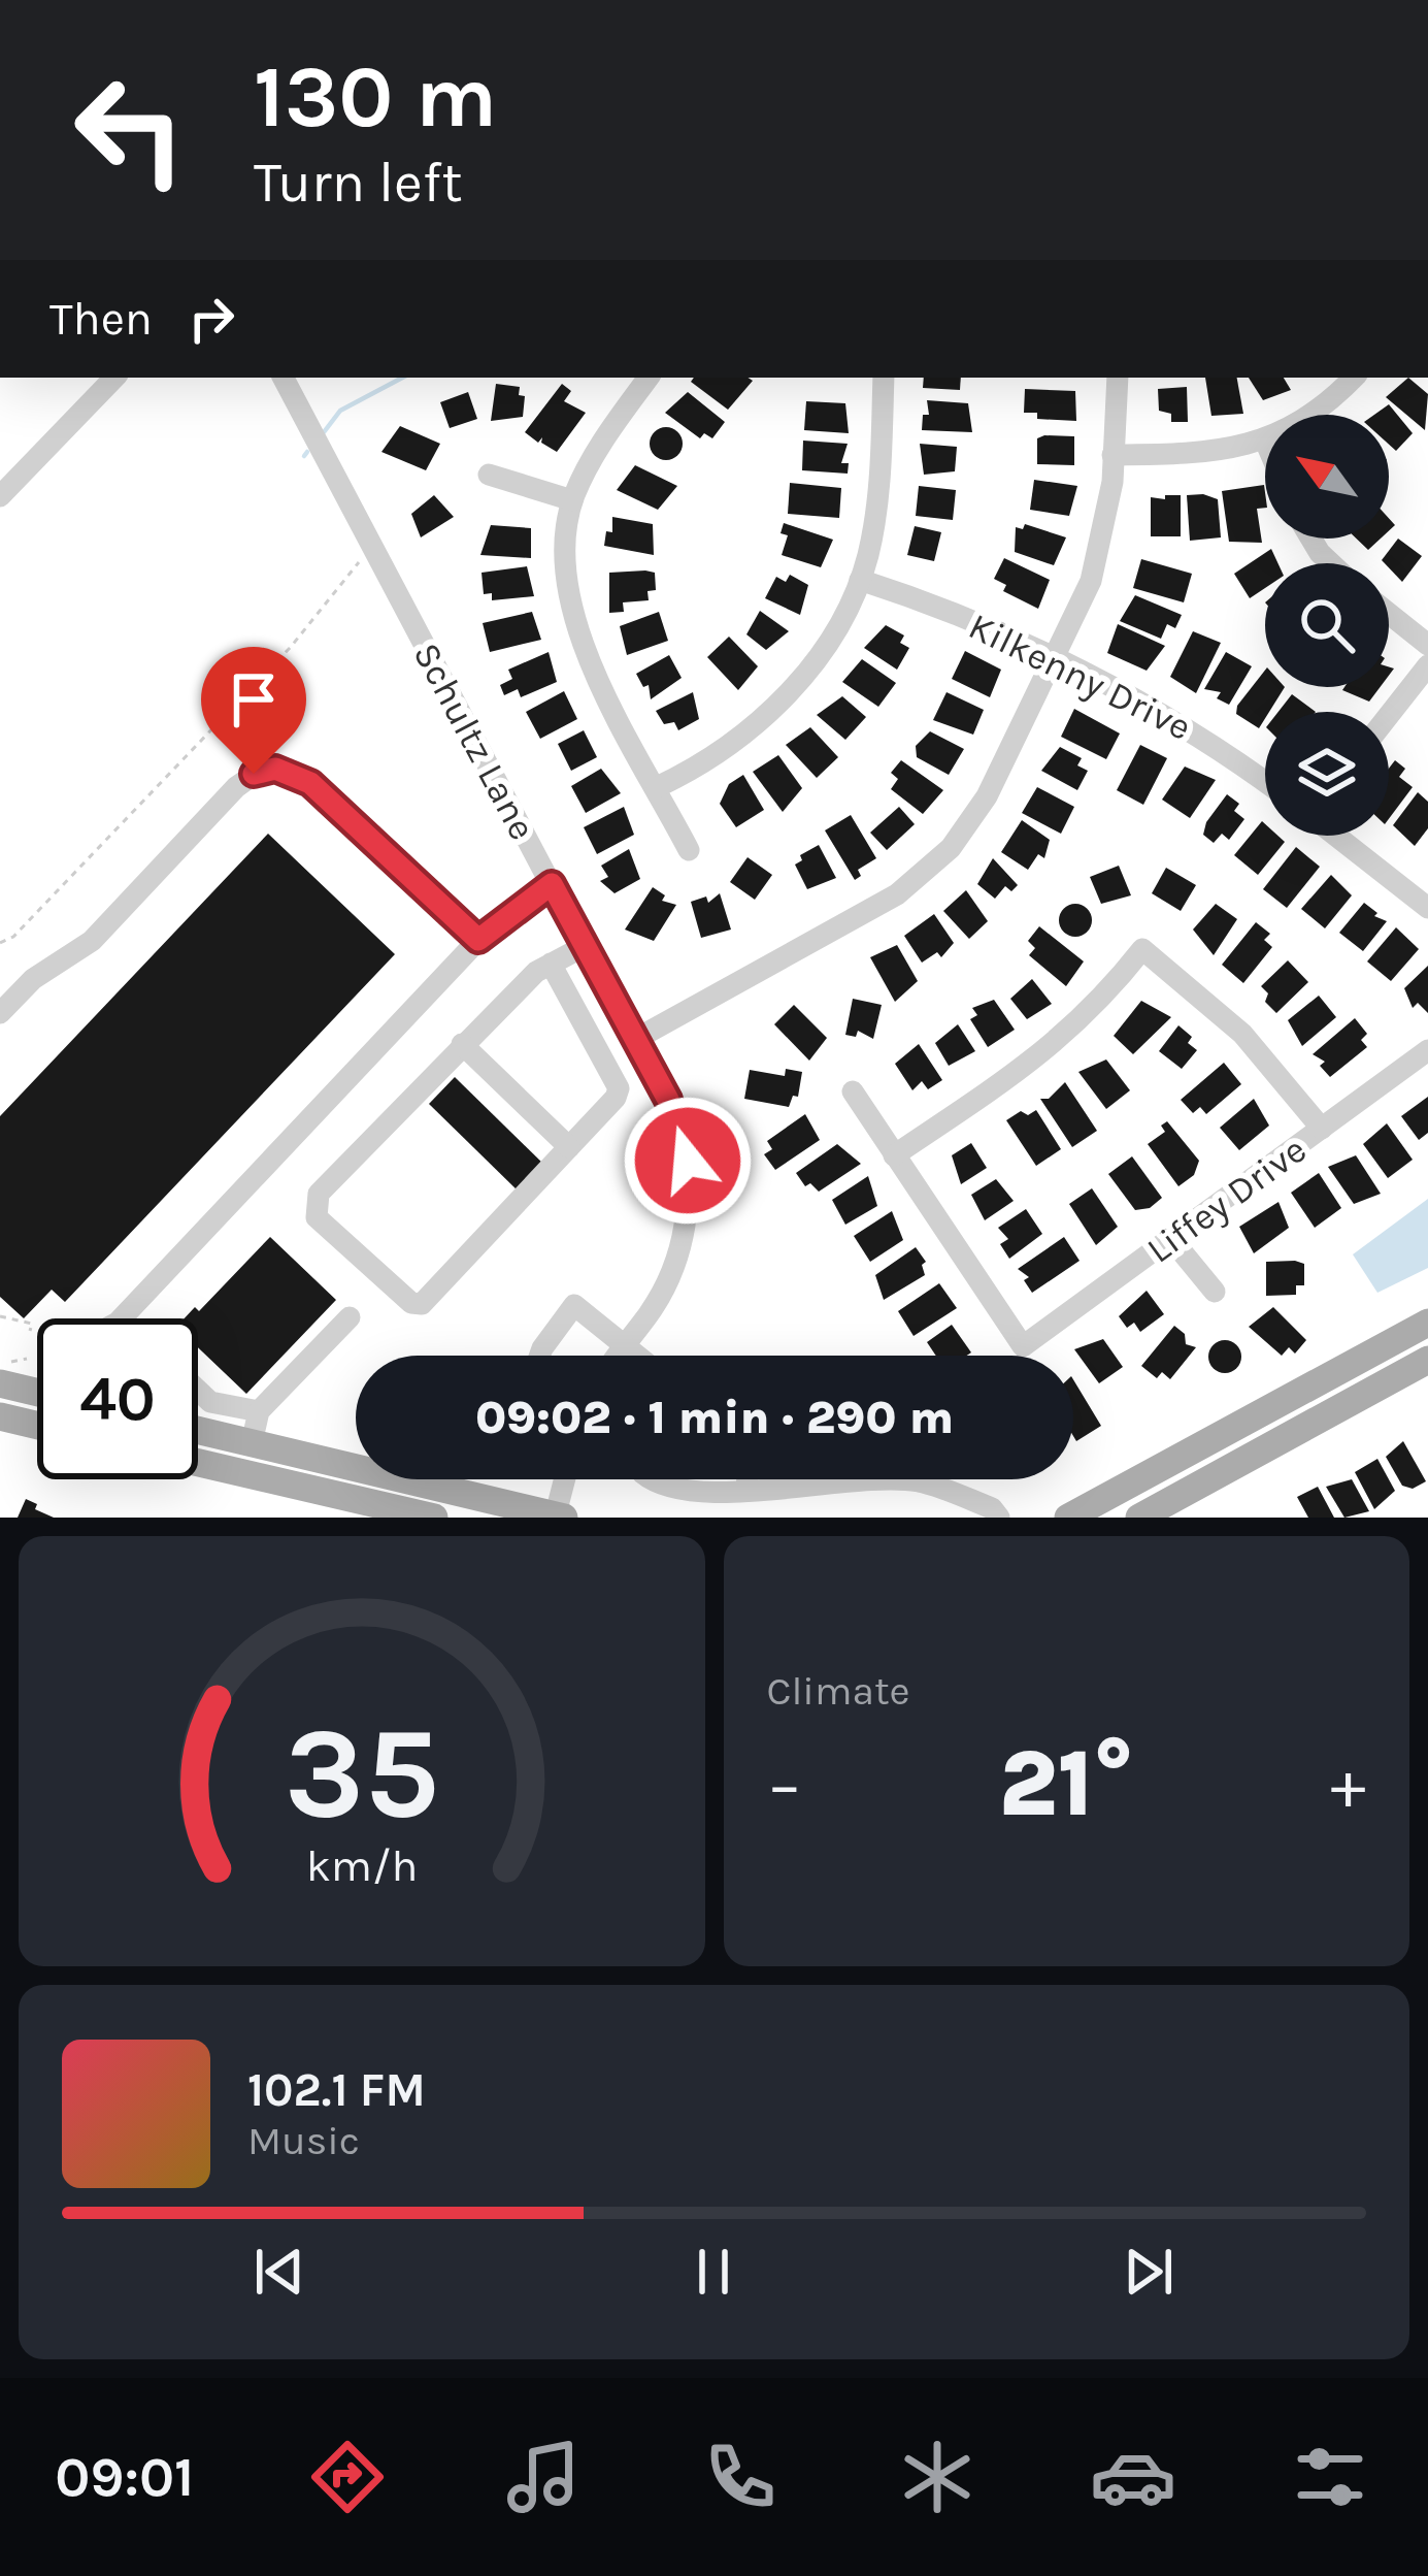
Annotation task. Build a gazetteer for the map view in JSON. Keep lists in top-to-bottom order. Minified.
{"streets":{"street":["Kilkenny Drive","Schultz Lane","Liffey Drive"]},"north":"top left","page":{"turn":["130 m","Turn left"],"then":"Then","limit":"40","trip":"09:02 · 1 min · 290 m","tile":"Climate","heat":["−","21°","+"],"song":["102.1 FM","Music"],"tabs":"09:01","gauge":["35","km/h"]}}
